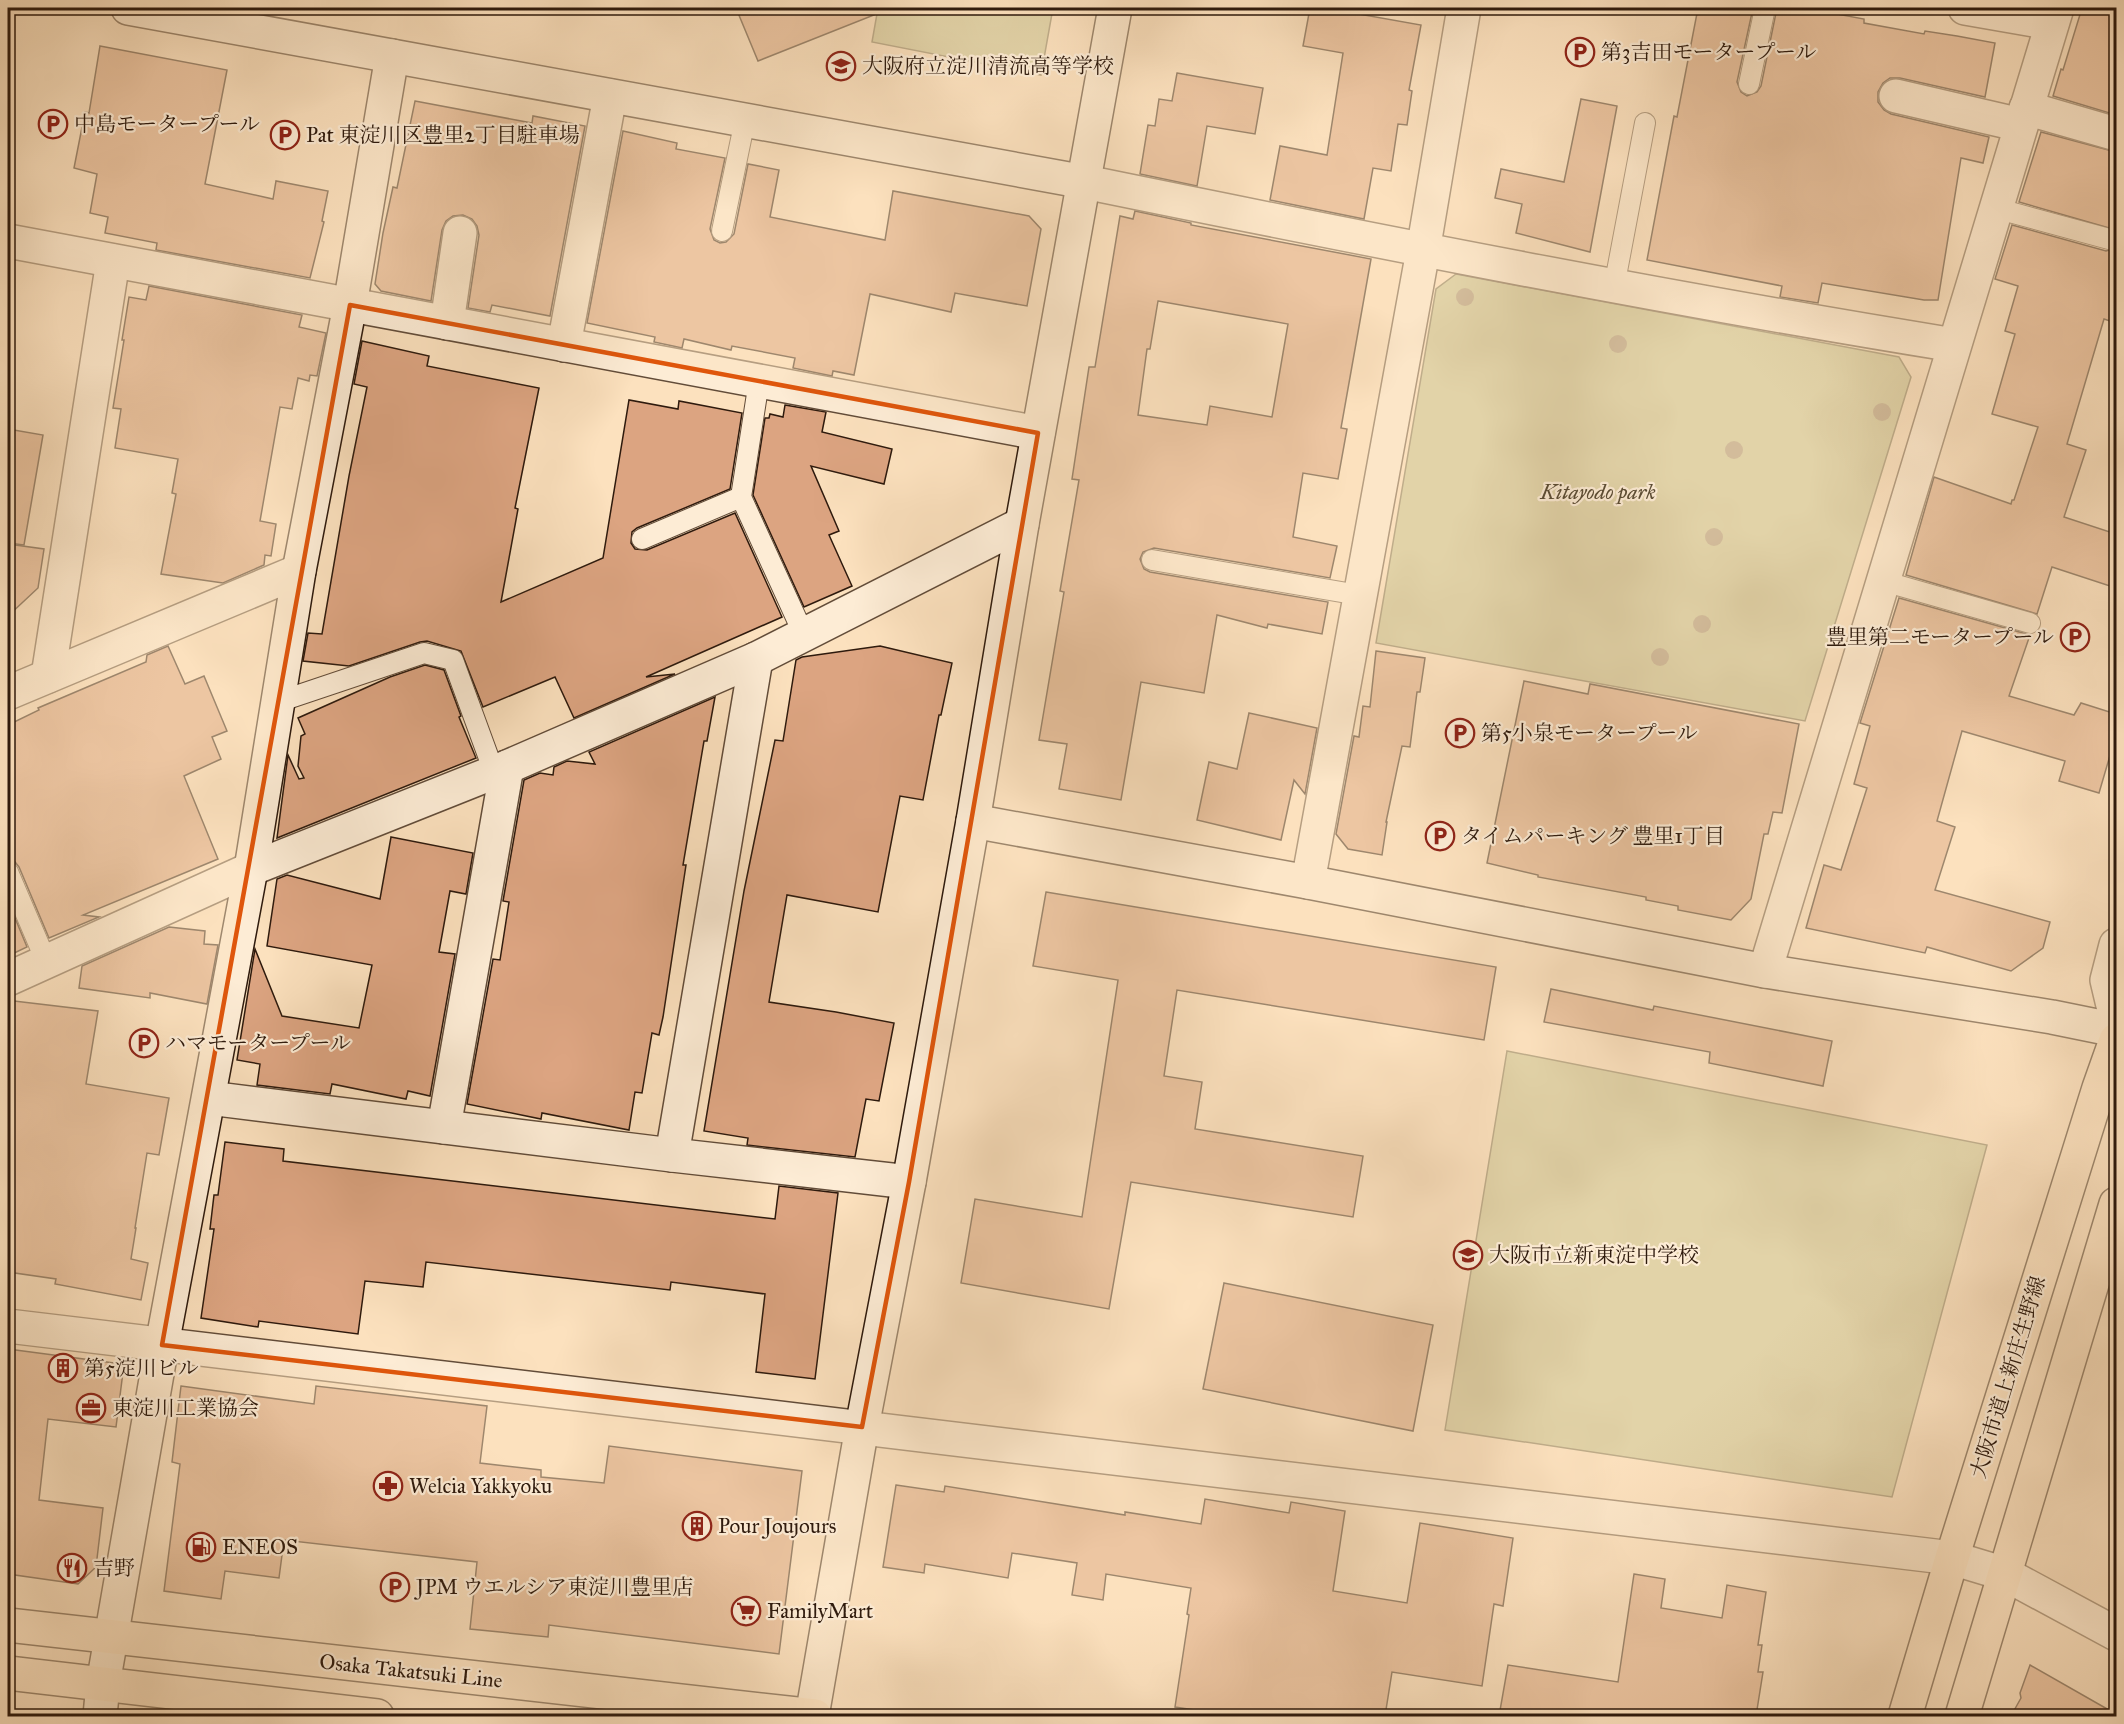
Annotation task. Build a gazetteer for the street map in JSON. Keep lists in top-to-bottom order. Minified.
{"streets":{"main road":["大阪市道上新庄生野線","Osaka Takatsuki Line"]},"parks":["Kitayodo park"],"places":{"parking":["第3吉田モータープール","中島モータープール","Pat 東淀川区豊里2丁目駐車場","豊里第二モータープール","第5小泉モータープール","タイムパーキング 豊里1丁目","ハマモータープール","JPM ウエルシア東淀川豊里店"],"school or university":["大阪府立淀川清流高等学校","大阪市立新東淀中学校"],"building":["第5淀川ビル","Pour Joujours"],"office":["東淀川工業協会"],"pharmacy":["Welcia Yakkyoku"],"fuel station":["ENEOS"],"restaurant":["吉野"],"supermarket":["FamilyMart"]}}
